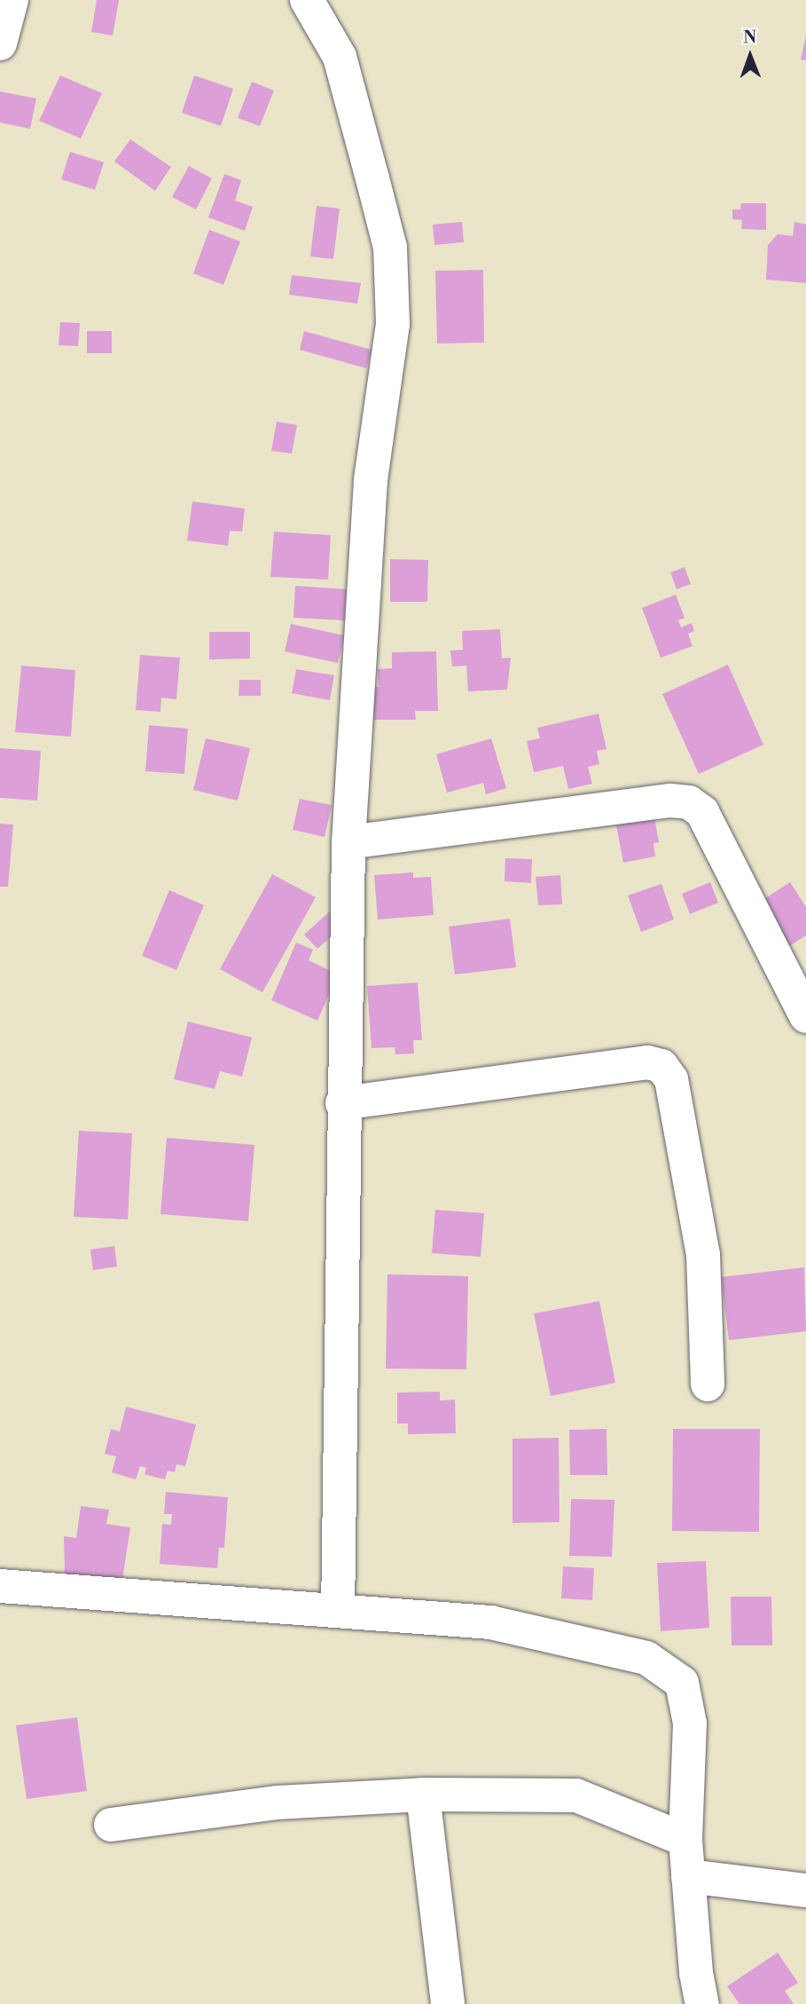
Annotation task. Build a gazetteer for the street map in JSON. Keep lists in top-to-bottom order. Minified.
{"north":"top"}
